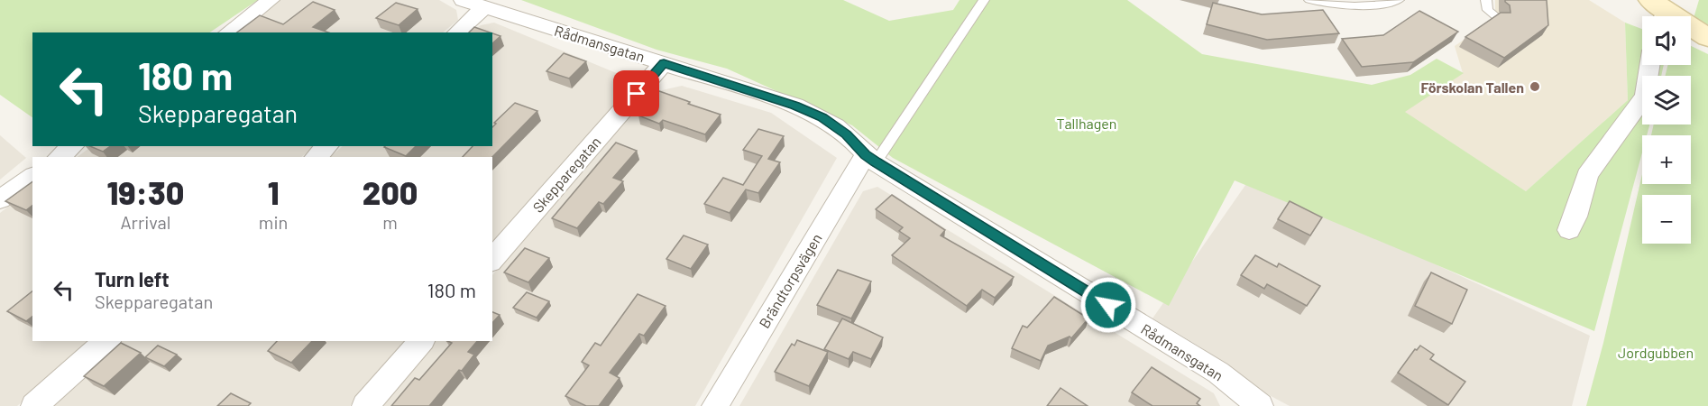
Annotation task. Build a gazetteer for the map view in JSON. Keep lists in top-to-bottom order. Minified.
{"streets":{"street":["Rådmansgatan","Skepparegatan","Brändtorpsvägen"]},"crossings":[["Rådmansgatan","Skepparegatan"],["Rådmansgatan","Brändtorpsvägen"]],"parks":["Tallhagen","Jordgubben"],"places":["Förskolan Tallen"],"page":{"map_buttons":["+","−"],"turn":["180 m","Skepparegatan"],"eta":["19:30","Arrival","1","min","200","m"],"list":[{"name":"Turn left","note":"Skepparegatan","value":"180 m"}]}}
